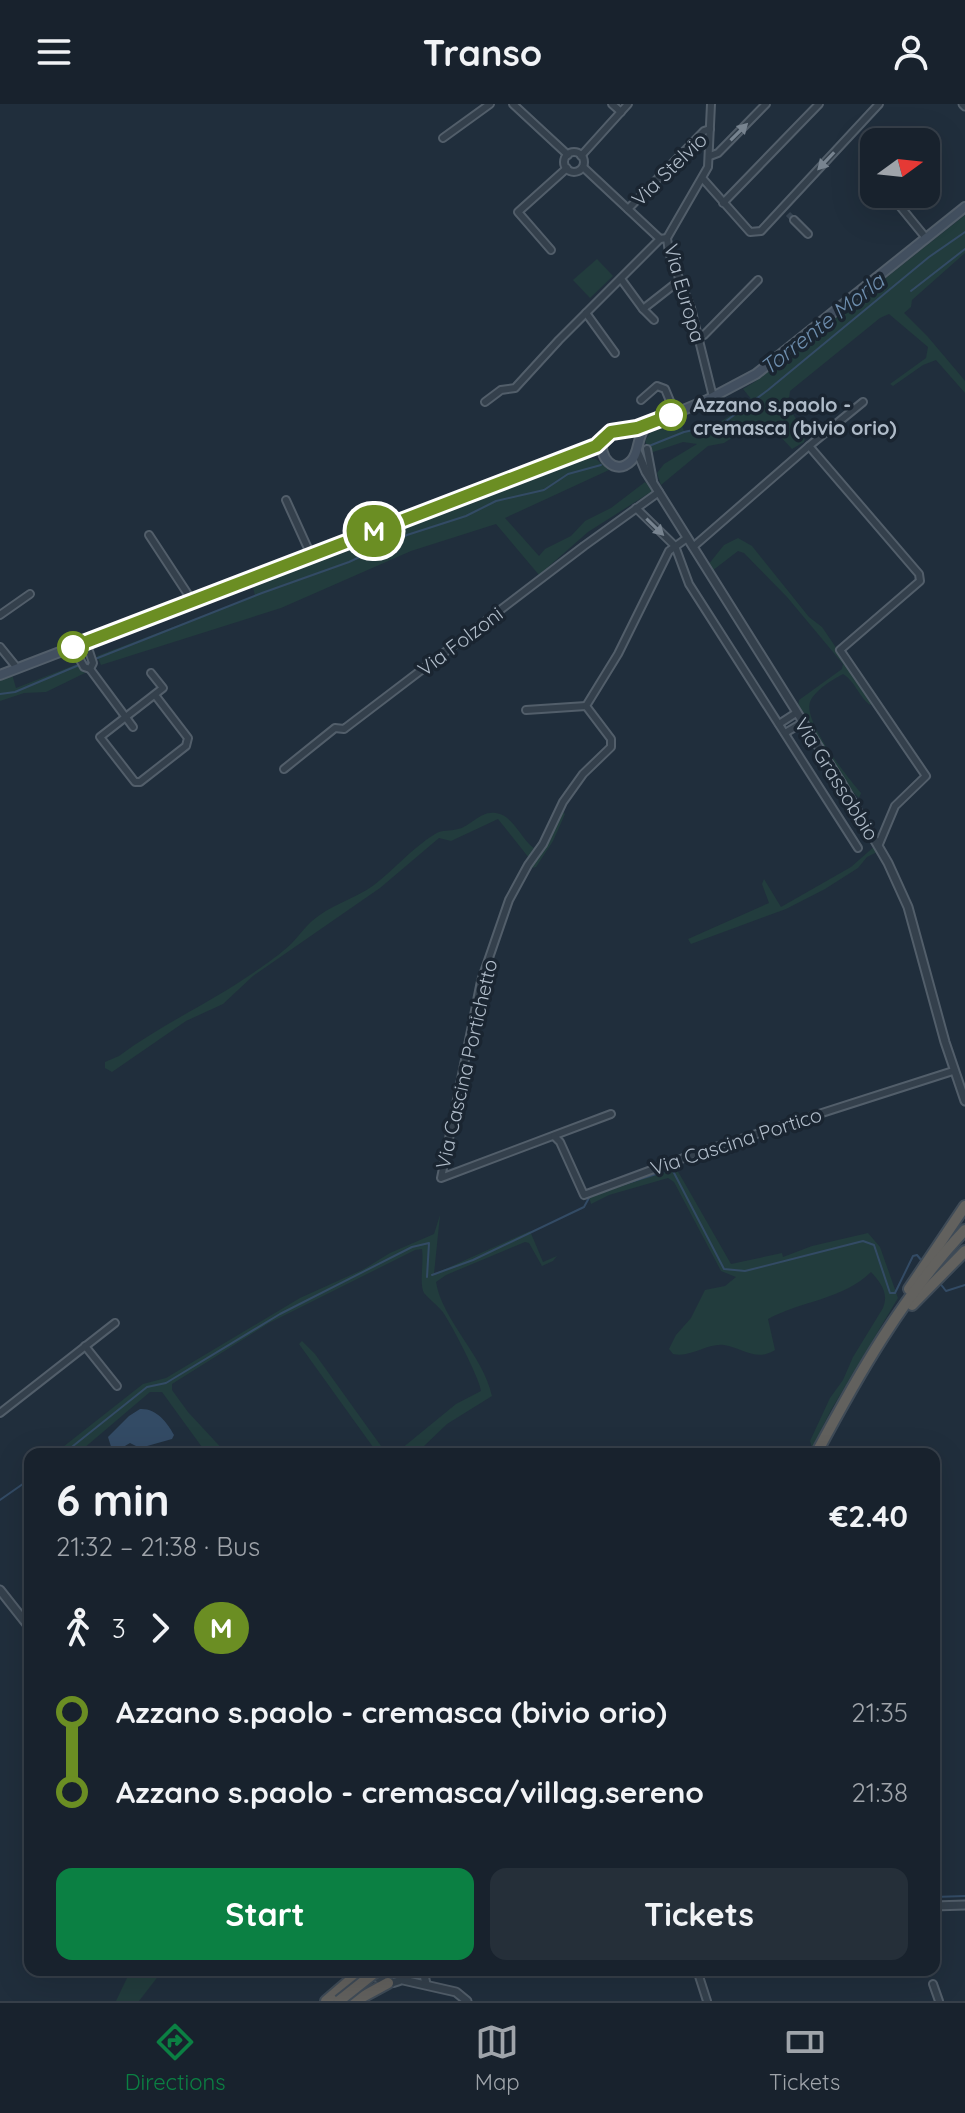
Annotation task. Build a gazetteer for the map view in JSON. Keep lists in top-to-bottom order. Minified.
{"streets":{"street":["Via Stelvio","Via Europa","Via Folzoni","Via Grassobbio","Via Cascina Portichetto","Via Cascina Portico"]},"crossings":[["Via Stelvio","Via Europa"],["Via Folzoni","Via Grassobbio"],["Via Grassobbio","Via Cascina Portico"],["Via Cascina Portichetto","Via Cascina Portico"]],"water":["Torrente Morla"],"places":["Azzano s.paolo - cremasca (bivio orio)"],"lines":["bus line M"],"north":"right","page":{"header":"Transo","on_map":"M","heading":["6 min","21:32 – 21:38 · Bus","€2.40"],"legs":["3","M"],"list":[{"name":"Azzano s.paolo - cremasca (bivio orio)","value":"21:35"},{"name":"Azzano s.paolo - cremasca/villag.sereno","value":"21:38"}],"buttons":["Start","Tickets"],"tabs":["Directions","Map","Tickets"]}}
